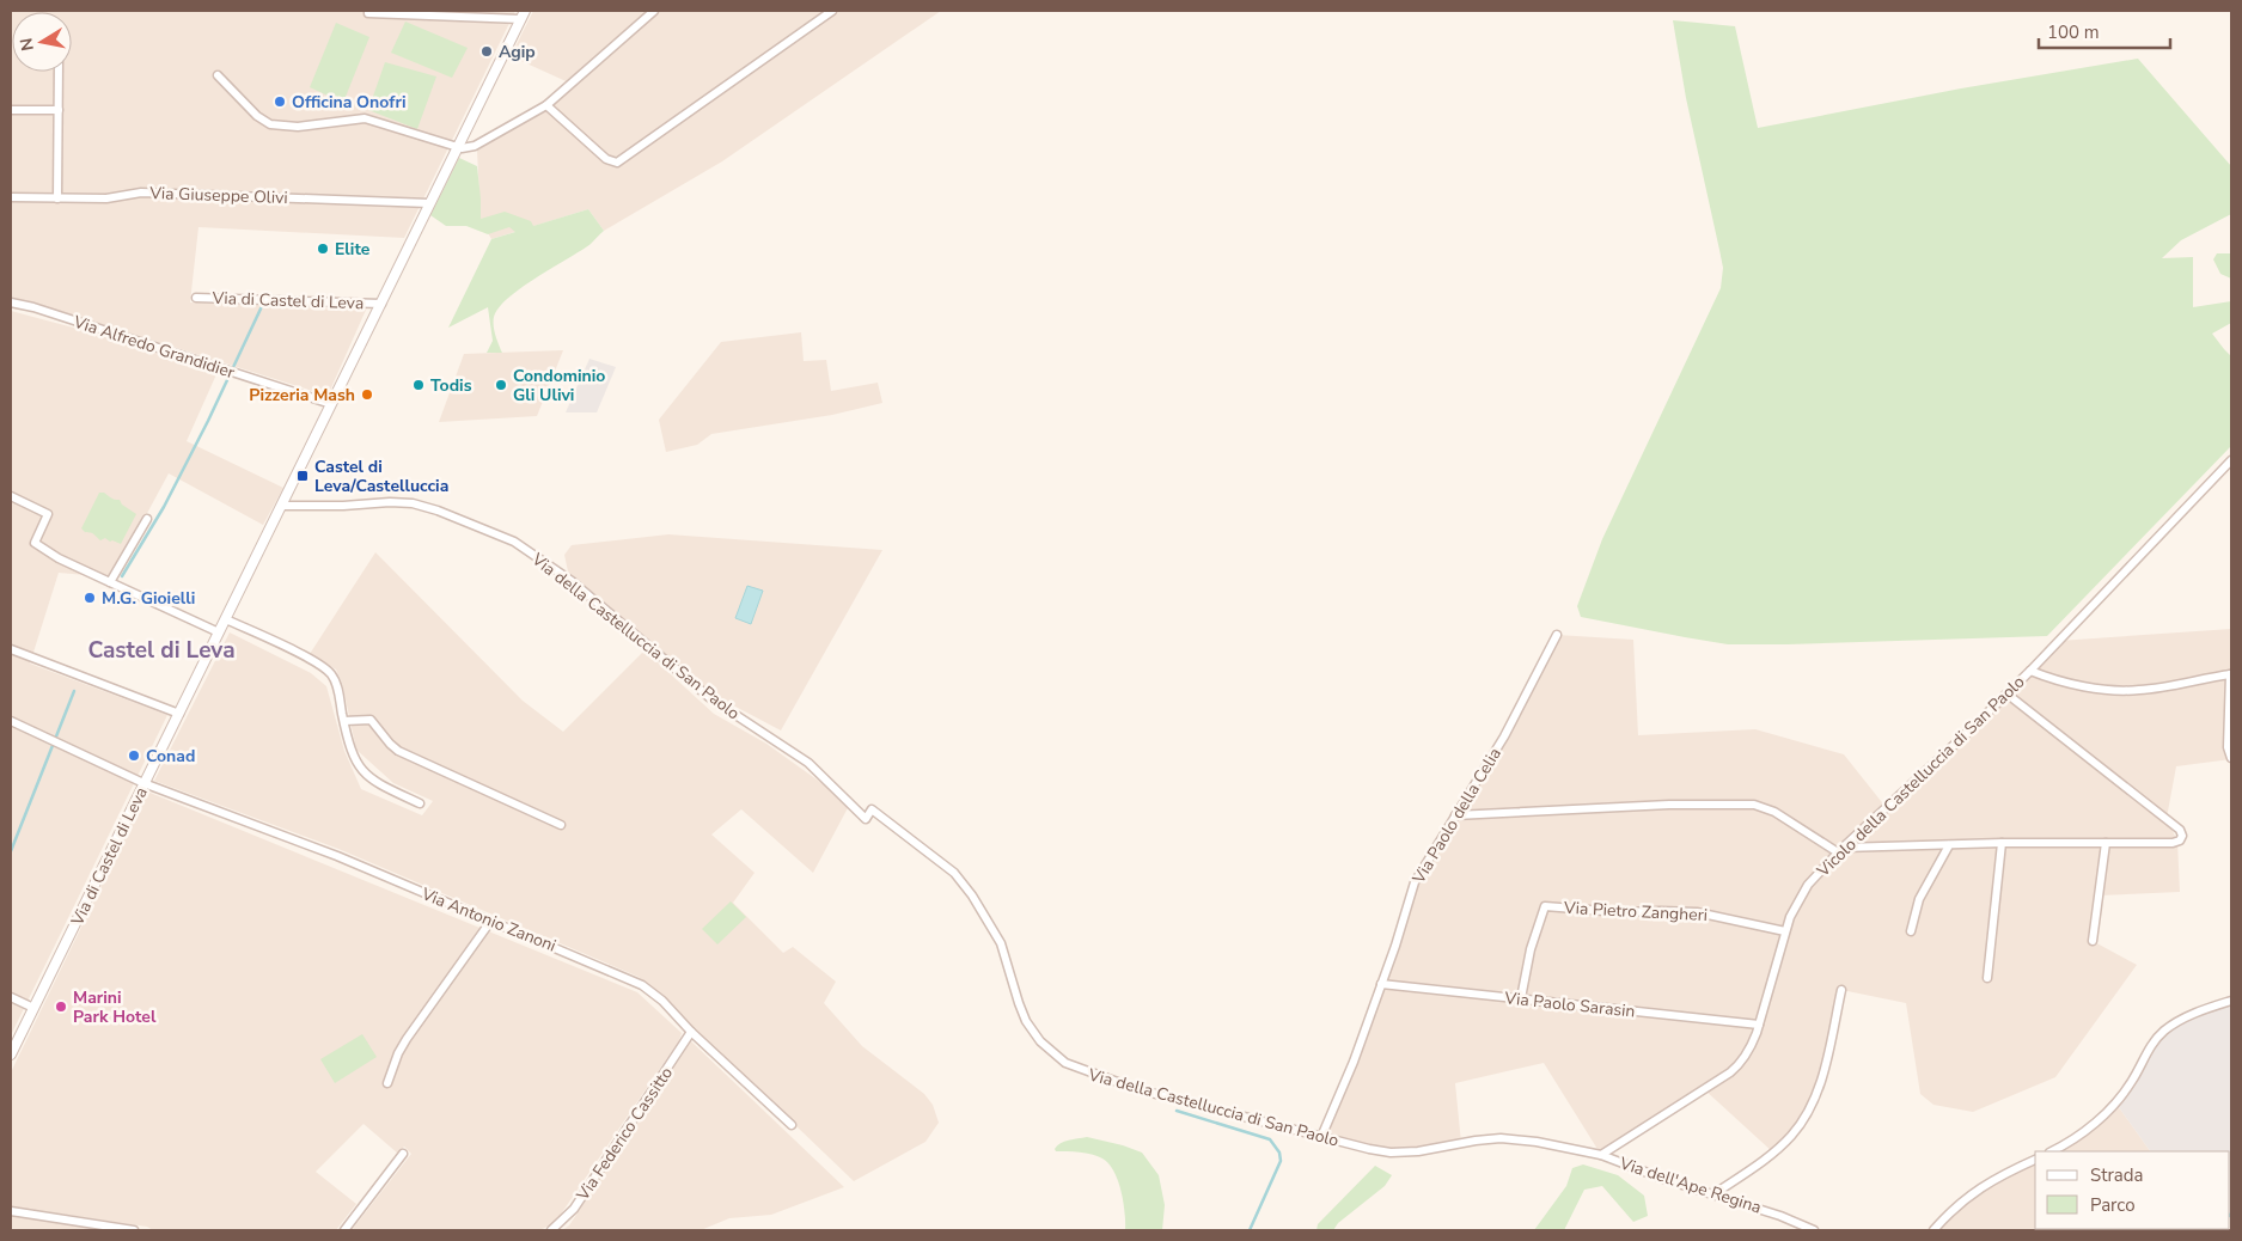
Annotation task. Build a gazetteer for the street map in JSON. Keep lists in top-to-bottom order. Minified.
{"streets":{"street":["Via Giuseppe Olivi","Via di Castel di Leva","Via Alfredo Grandidier","Via della Castelluccia di San Paolo","Vicolo della Castelluccia di San Paolo","Via Paolo della Celia","Via Pietro Zangheri","Via Antonio Zanoni","Via Paolo Sarasin","Via Federico Cassitto","Via dell'Ape Regina"]},"crossings":[["Via Giuseppe Olivi","Via di Castel di Leva"],["Via di Castel di Leva","Via Alfredo Grandidier"],["Via di Castel di Leva","Via della Castelluccia di San Paolo"],["Via di Castel di Leva","Via Antonio Zanoni"],["Via della Castelluccia di San Paolo","Vicolo della Castelluccia di San Paolo"],["Via della Castelluccia di San Paolo","Via Paolo della Celia"],["Via della Castelluccia di San Paolo","Via dell'Ape Regina"],["Vicolo della Castelluccia di San Paolo","Via Pietro Zangheri"],["Vicolo della Castelluccia di San Paolo","Via Paolo Sarasin"],["Vicolo della Castelluccia di San Paolo","Via dell'Ape Regina"],["Via Paolo della Celia","Via Paolo Sarasin"],["Via Pietro Zangheri","Via Paolo Sarasin"],["Via Antonio Zanoni","Via Federico Cassitto"]],"districts":["Castel di Leva"],"places":{"other":["Agip","Officina Onofri","Elite","Todis","Condominio Gli Ulivi","Pizzeria Mash","M.G. Gioielli","Conad","Marini Park Hotel"],"transit":["Castel di Leva/Castelluccia"]},"legend":["Strada","Parco"],"scale_bar":"100 m","north":"left"}
